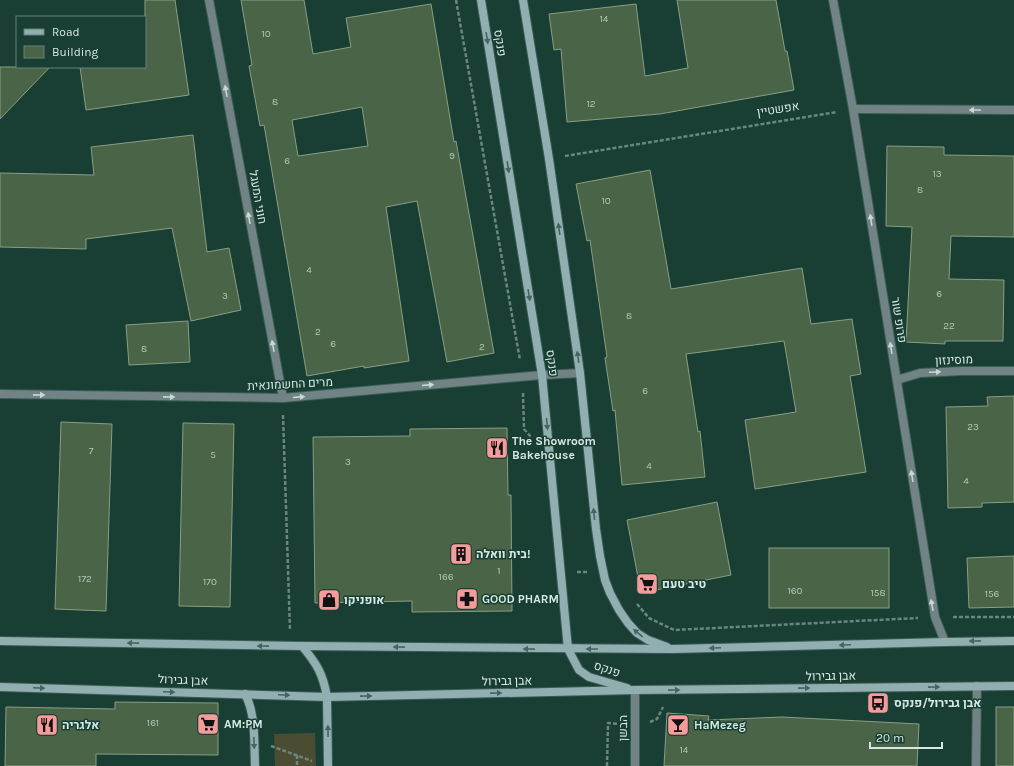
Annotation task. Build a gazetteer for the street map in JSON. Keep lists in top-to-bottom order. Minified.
{"streets":{"main road":["פנקס","אבן גבירול"],"street":["חוני המעגל","פרופ שור","מוסינזון","מרים החשמונאית","הבשן"],"path":["אפשטיין"]},"crossings":[["פנקס","מרים החשמונאית"],["פנקס","אבן גבירול"],["פנקס","הבשן"],["אפשטיין","פרופ שור"],["חוני המעגל","מרים החשמונאית"],["פרופ שור","מוסינזון"],["אבן גבירול","הבשן"]],"one_way":["חוני המעגל","פרופ שור","מוסינזון","מרים החשמונאית"],"places":{"restaurant":["The Showroom Bakehouse","אלגריה"],"building":["בית וואלה!"],"supermarket":["טיב טעם","AM:PM"],"pharmacy":["GOOD PHARM"],"shop":["אופניקו"],"bus stop":["אבן גבירול/פנקס"],"bar":["HaMezeg"]},"house_numbers":["14","10","8","12","9","6","13","8","10","4","6","3","8","22","2","6","2","8","6","23","7","5","3","4","4","1","166","172","170","160","158","156","161","14"],"legend":["Road","Building"],"scale_bar":"20 m"}
